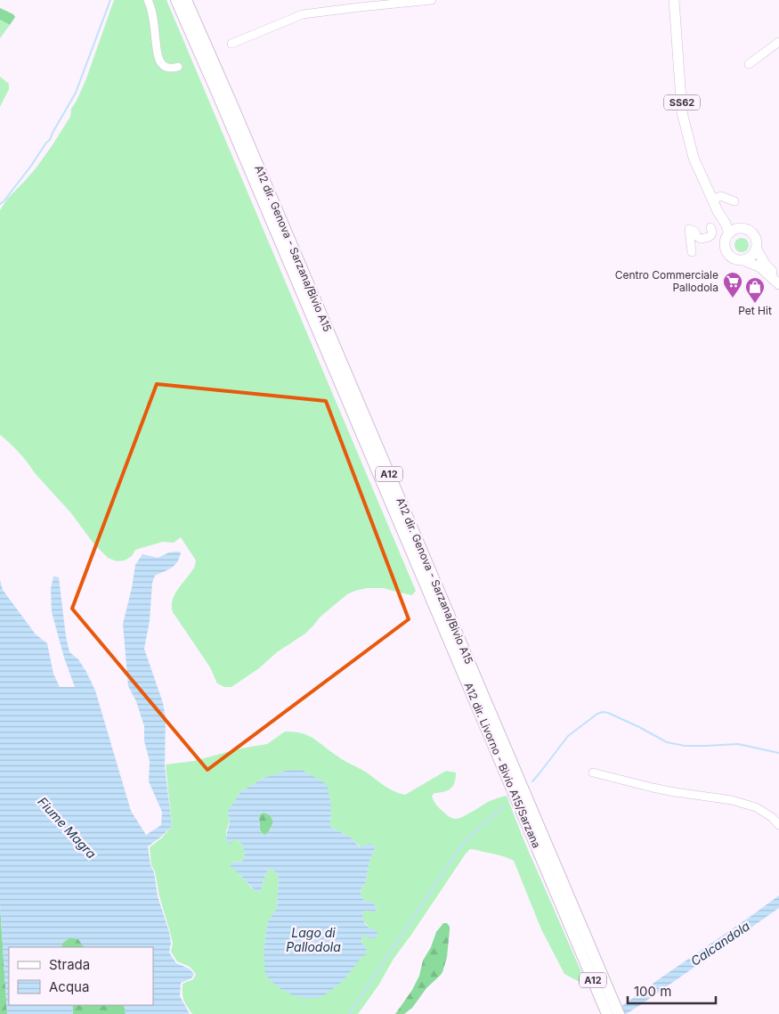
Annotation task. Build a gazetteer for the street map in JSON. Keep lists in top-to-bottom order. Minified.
{"streets":{"highway":["A12 dir. Genova - Sarzana/Bivio A15","A12","A12 dir. Livorno - Bivio A15/Sarzana"],"main road":["SS62"]},"water":["Fiume Magra","Lago di Pallodola","Calcandola"],"places":{"supermarket":["Centro Commerciale Pallodola"],"shop":["Pet Hit"]},"legend":["Strada","Acqua"],"scale_bar":"100 m"}
